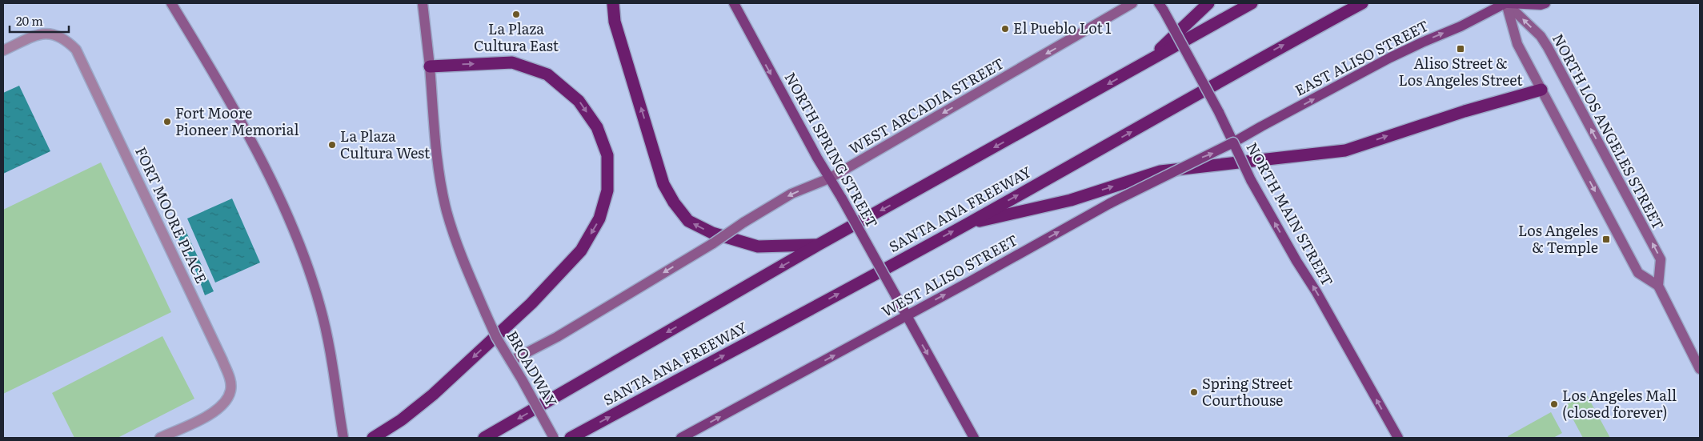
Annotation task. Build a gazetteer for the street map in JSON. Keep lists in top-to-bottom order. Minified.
{"streets":{"highway":["SANTA ANA FREEWAY"],"main road":["EAST ALISO STREET","WEST ARCADIA STREET","NORTH LOS ANGELES STREET","NORTH SPRING STREET","NORTH MAIN STREET","WEST ALISO STREET","BROADWAY"],"street":["FORT MOORE PLACE"]},"crossings":[["EAST ALISO STREET","NORTH MAIN STREET"],["EAST ALISO STREET","WEST ALISO STREET"],["WEST ARCADIA STREET","NORTH SPRING STREET"],["WEST ARCADIA STREET","BROADWAY"],["NORTH SPRING STREET","WEST ALISO STREET"],["NORTH MAIN STREET","WEST ALISO STREET"]],"one_way":["EAST ALISO STREET","WEST ARCADIA STREET","NORTH SPRING STREET","NORTH MAIN STREET","WEST ALISO STREET"],"places":{"other":["La Plaza Cultura East","El Pueblo Lot 1","Fort Moore Pioneer Memorial","La Plaza Cultura West","Spring Street Courthouse","Los Angeles Mall (closed forever)"],"transit":["Aliso Street & Los Angeles Street","Los Angeles & Temple"]},"scale_bar":"20 m"}
